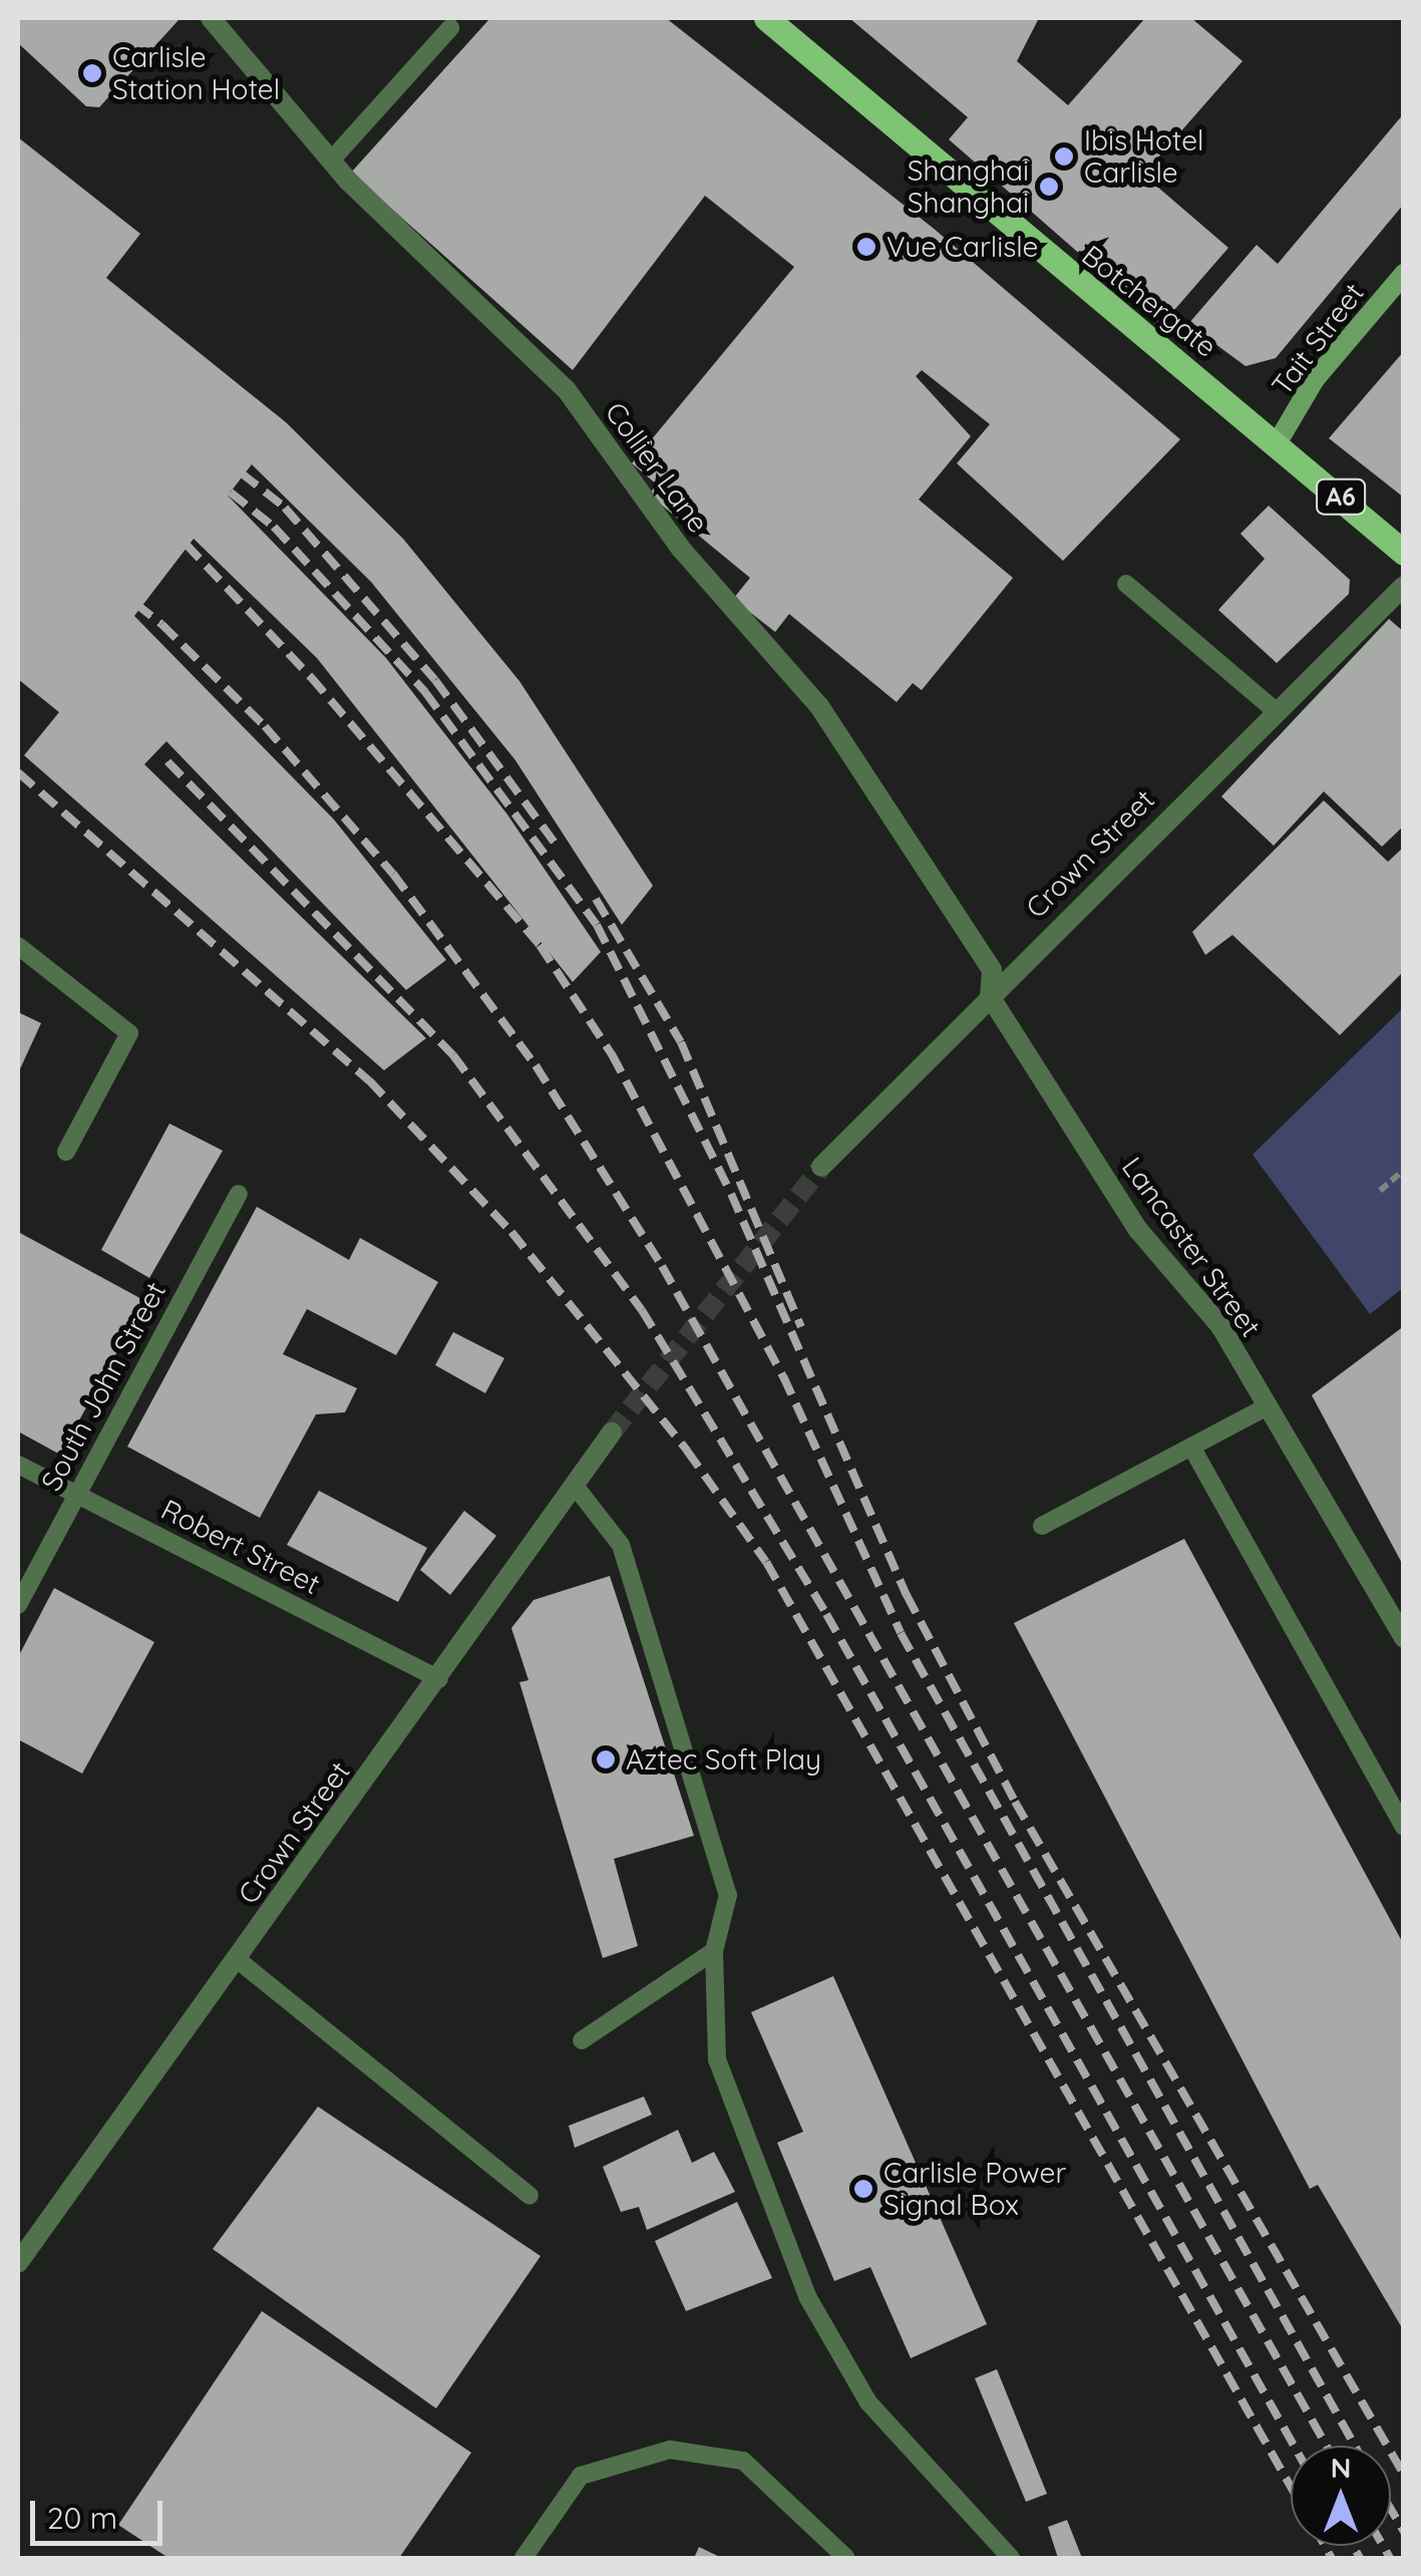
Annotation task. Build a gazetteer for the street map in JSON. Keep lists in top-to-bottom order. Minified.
{"streets":{"main road":["Botchergate","A6"],"street":["Tait Street","Collier Lane","Crown Street","Lancaster Street"],"lane":["South John Street","Robert Street"]},"crossings":[["Botchergate","Tait Street"],["Collier Lane","Crown Street"],["Collier Lane","Lancaster Street"],["Crown Street","Lancaster Street"],["Crown Street","Robert Street"],["South John Street","Robert Street"]],"places":["Carlisle Station Hotel","Ibis Hotel Carlisle","Shanghai Shanghai","Vue Carlisle","Aztec Soft Play","Carlisle Power Signal Box"],"scale_bar":"20 m","north":"top"}
